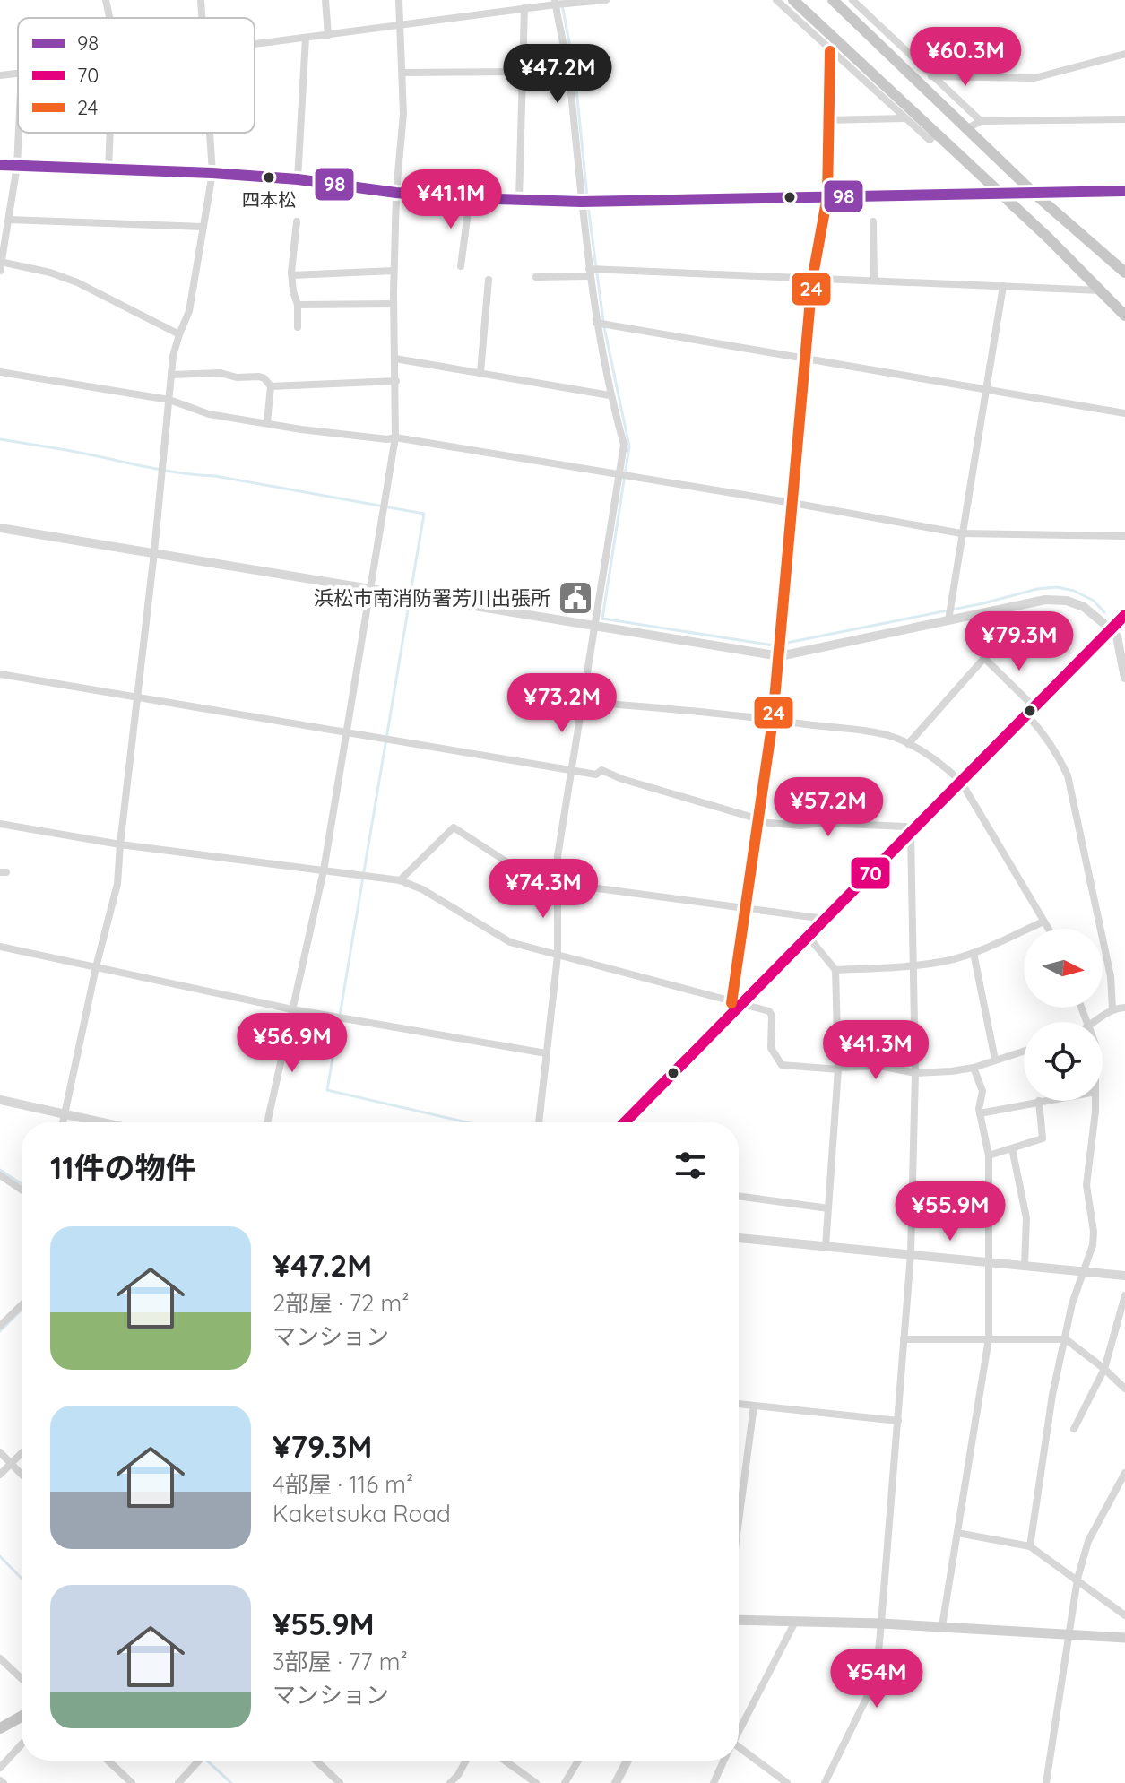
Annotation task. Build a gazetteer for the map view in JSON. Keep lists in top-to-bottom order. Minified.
{"places":{"other":["四本松"],"public building":["浜松市南消防署芳川出張所"]},"lines":["transit line 24","transit line 98","transit line 70"],"legend":["98","70","24"],"north":"right","page":{"price":["¥60.3M","¥47.2M","¥41.1M","¥79.3M","¥73.2M","¥57.2M","¥74.3M","¥56.9M","¥41.3M","¥55.9M","¥54M"],"heading":"11件の物件","list":[{"name":"¥47.2M","note":"2部屋 · 72 m² · マンション"},{"name":"¥79.3M","note":"4部屋 · 116 m² · Kaketsuka Road"},{"name":"¥55.9M","note":"3部屋 · 77 m² · マンション"}]}}
